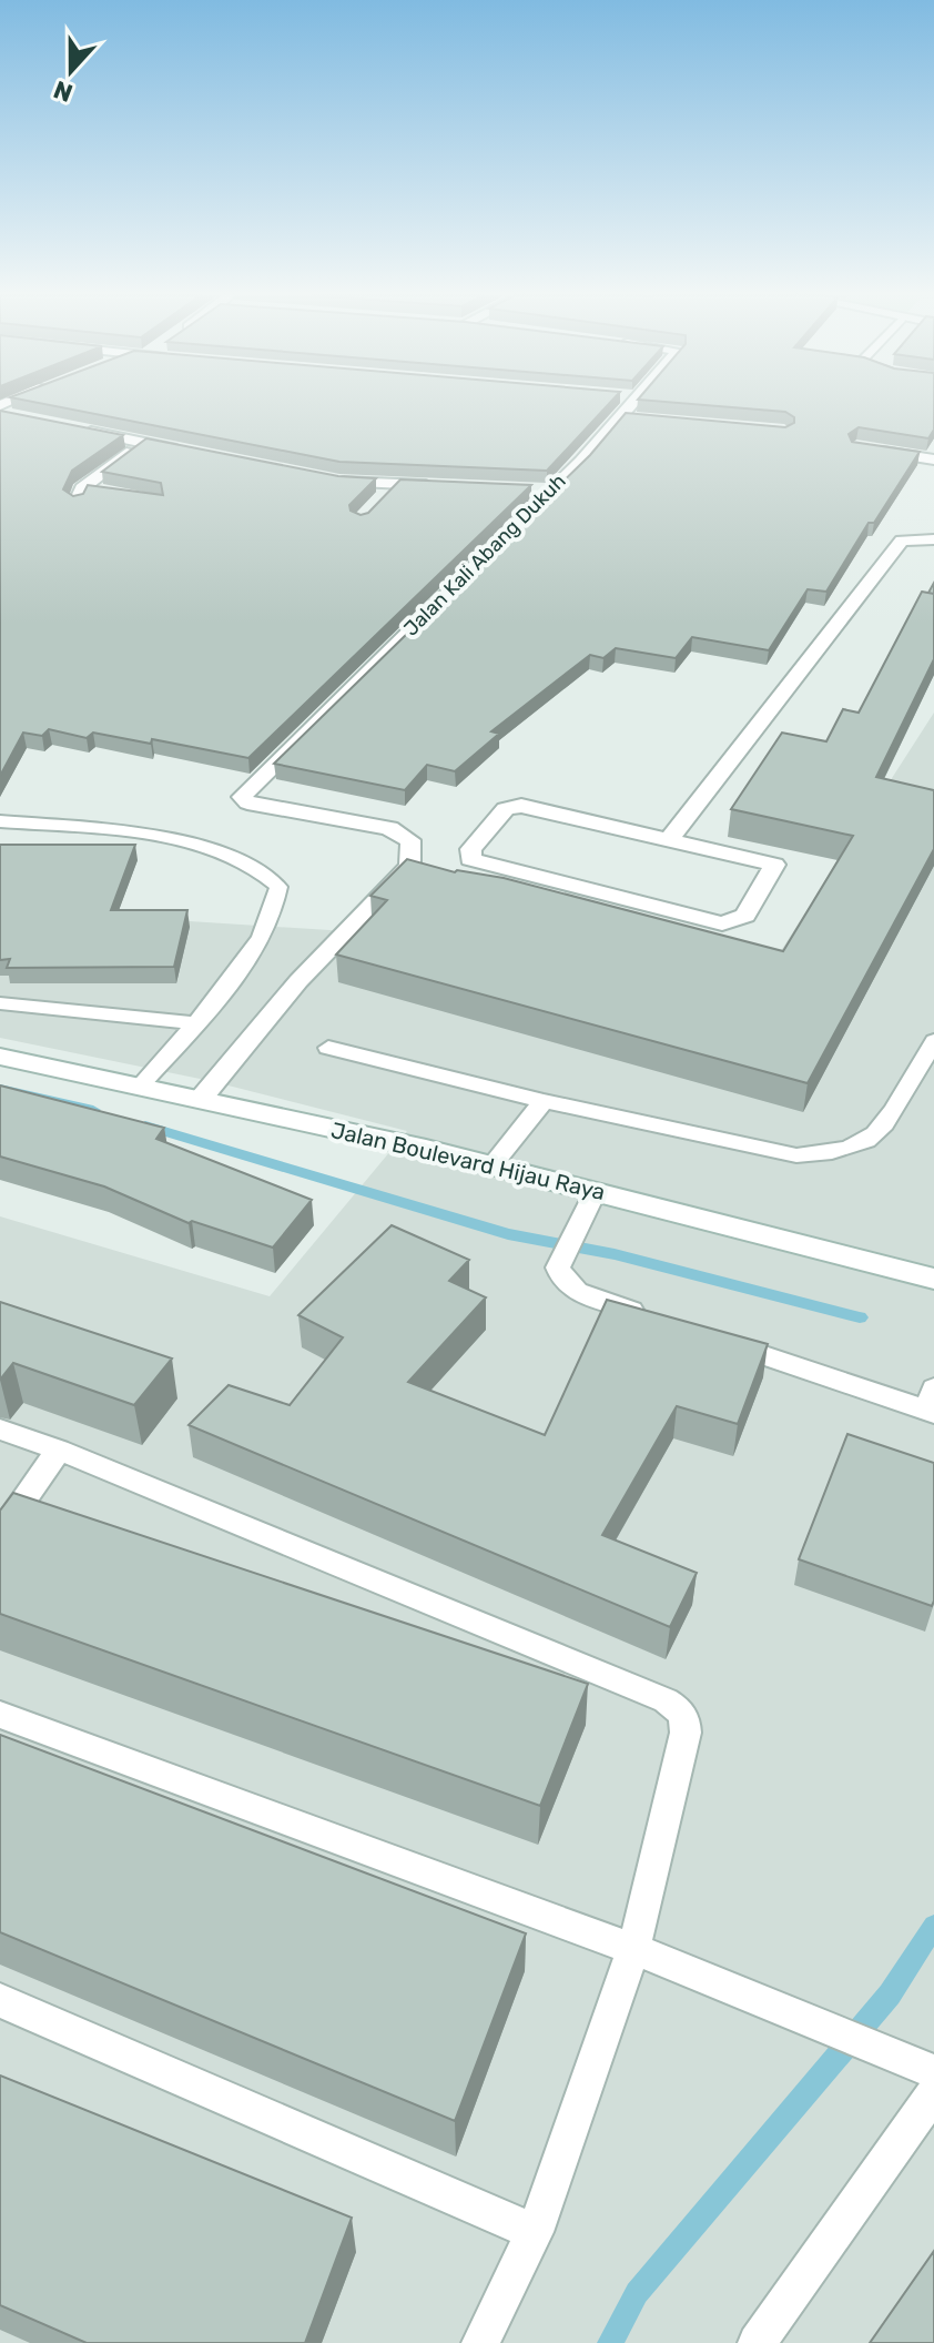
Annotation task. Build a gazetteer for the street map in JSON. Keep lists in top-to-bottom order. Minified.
{"streets":{"street":["Jalan Kali Abang Dukuh","Jalan Boulevard Hijau Raya"]},"crossings":[["Jalan Kali Abang Dukuh","Jalan Boulevard Hijau Raya"]],"north":"bottom"}
